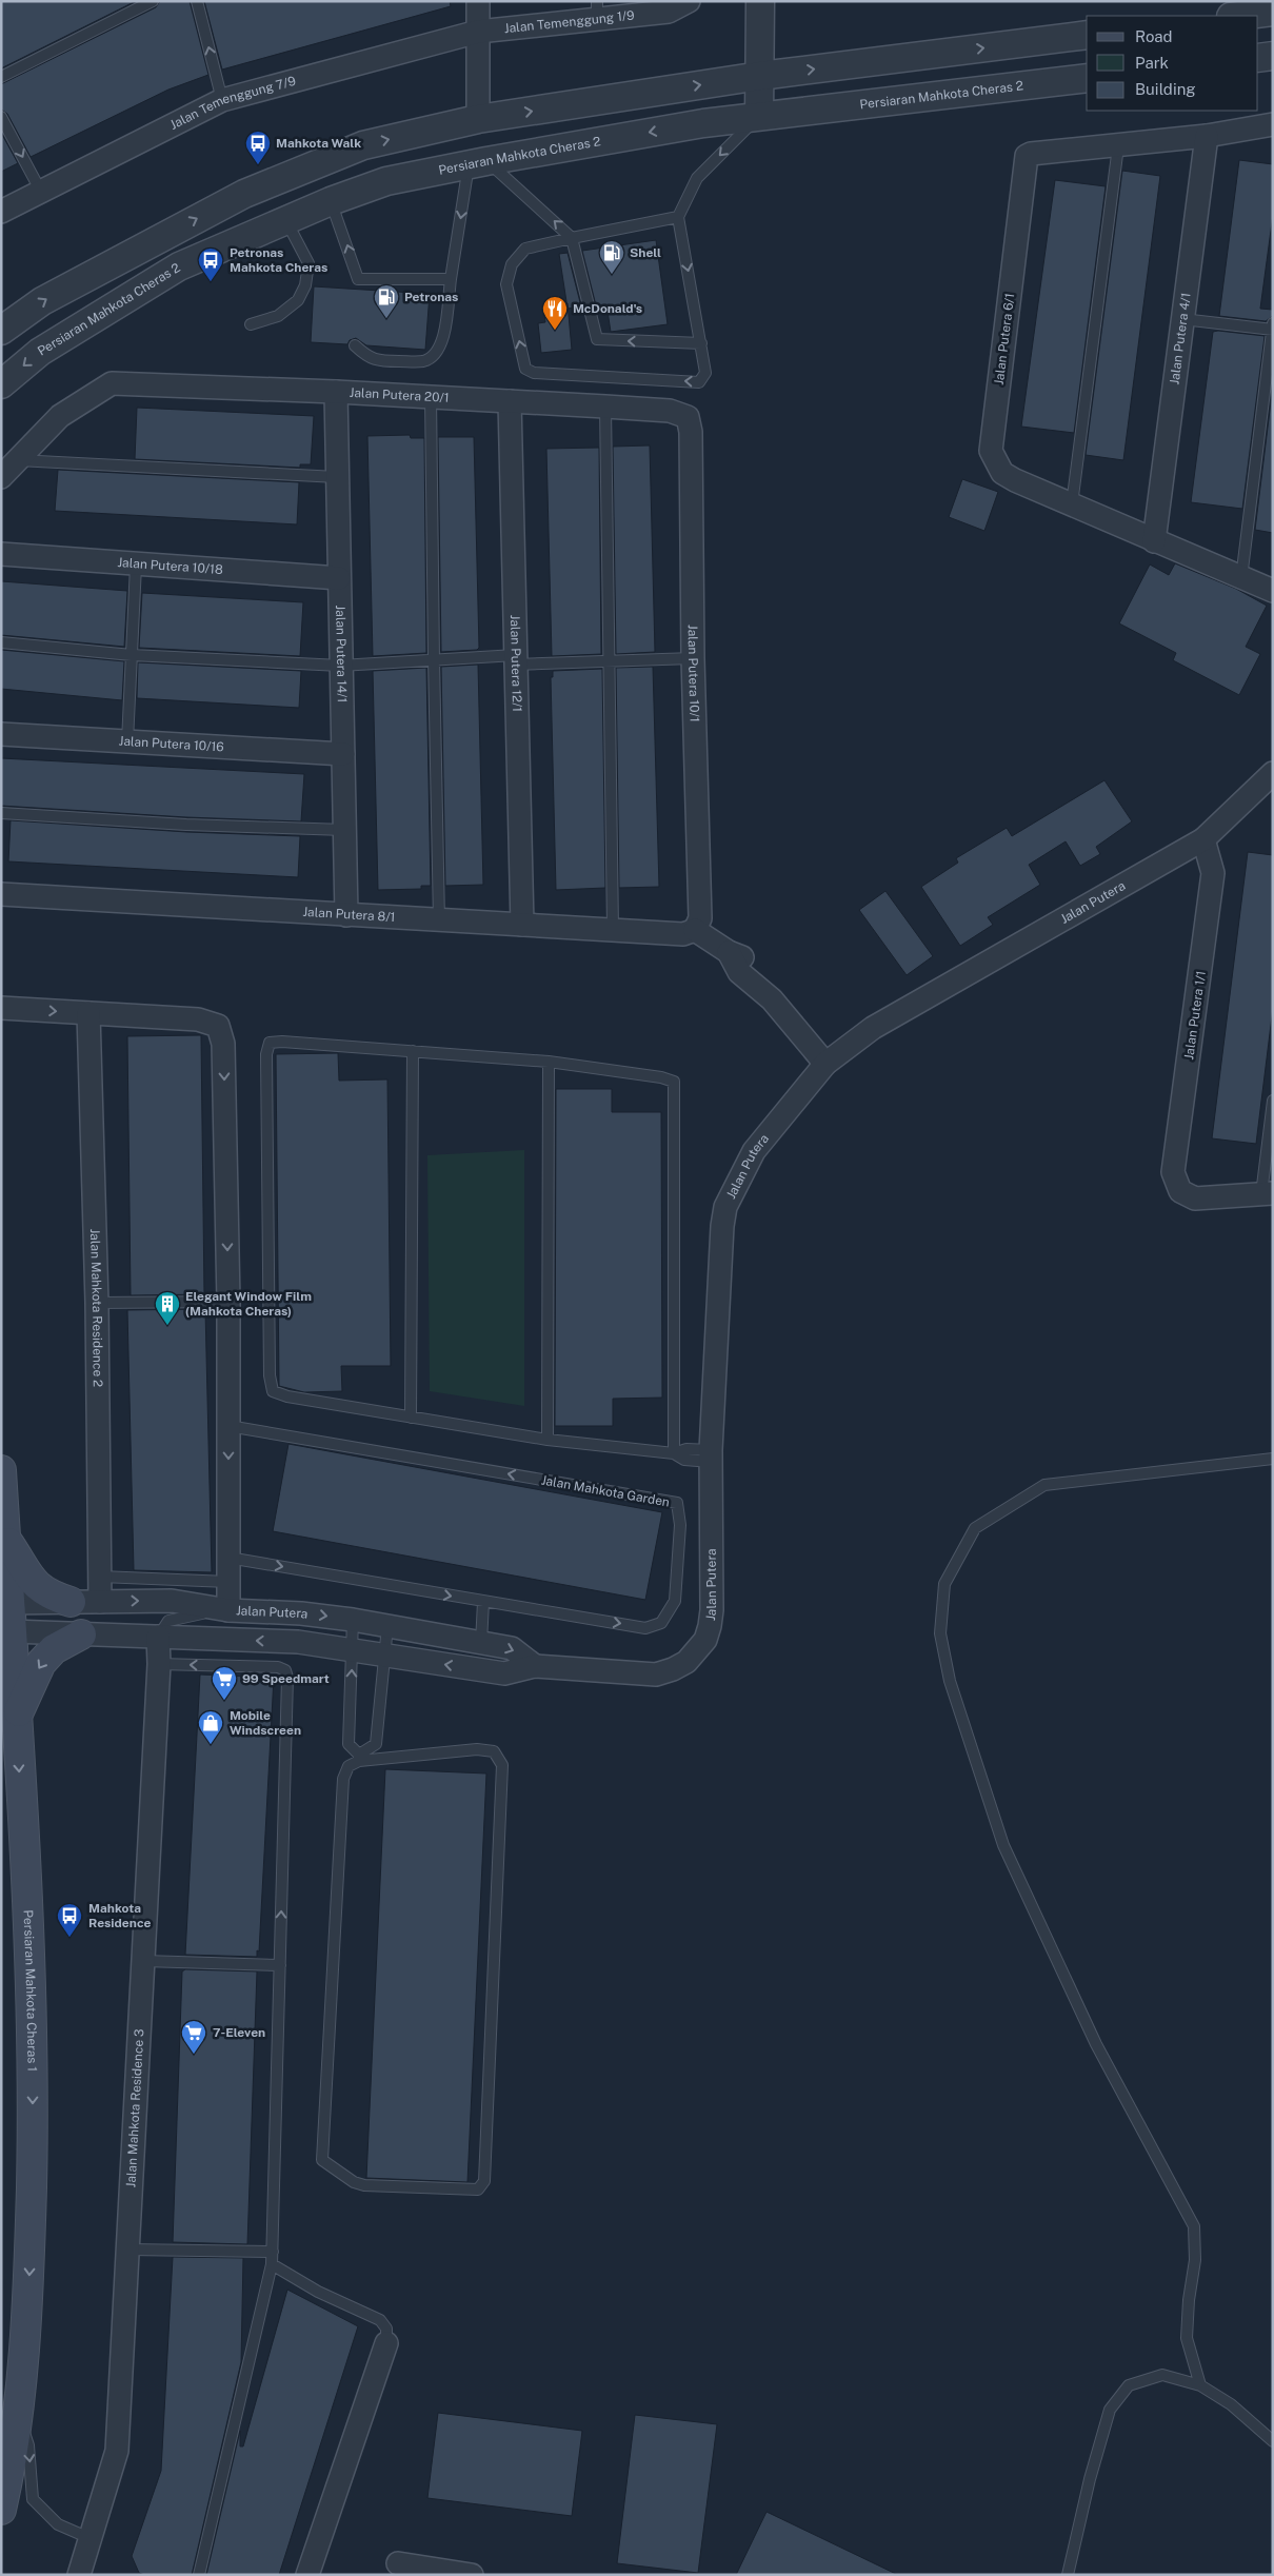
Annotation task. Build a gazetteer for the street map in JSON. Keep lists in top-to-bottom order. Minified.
{"streets":{"main road":["Persiaran Mahkota Cheras 1"],"street":["Jalan Temenggung 1/9","Persiaran Mahkota Cheras 2","Jalan Temenggung 7/9","Jalan Putera 6/1","Jalan Putera 4/1","Jalan Putera 20/1","Jalan Putera 10/18","Jalan Putera 14/1","Jalan Putera 12/1","Jalan Putera 10/1","Jalan Putera 10/16","Jalan Putera","Jalan Putera 8/1","Jalan Putera 1/1","Jalan Mahkota Residence 2","Jalan Mahkota Residence 3"],"lane":["Jalan Mahkota Garden"]},"crossings":[["Jalan Temenggung 1/9","Jalan Temenggung 7/9"],["Jalan Putera 6/1","Jalan Putera 4/1"],["Jalan Putera 20/1","Jalan Putera 14/1"],["Jalan Putera 20/1","Jalan Putera 12/1"],["Jalan Putera 20/1","Jalan Putera 10/1"],["Jalan Putera 10/18","Jalan Putera 14/1"],["Jalan Putera 14/1","Jalan Putera 10/16"],["Jalan Putera 14/1","Jalan Putera 8/1"],["Jalan Putera 12/1","Jalan Putera 8/1"],["Jalan Putera 10/1","Jalan Putera 8/1"],["Jalan Putera","Jalan Putera 1/1"],["Jalan Putera","Jalan Mahkota Residence 2"],["Jalan Putera","Persiaran Mahkota Cheras 1"],["Jalan Putera","Jalan Mahkota Residence 3"]],"one_way":["Persiaran Mahkota Cheras 1"],"places":{"bus stop":["Mahkota Walk","Petronas Mahkota Cheras","Mahkota Residence"],"fuel station":["Shell","Petronas"],"restaurant":["McDonald's"],"building":["Elegant Window Film (Mahkota Cheras)"],"supermarket":["99 Speedmart","7-Eleven"],"shop":["Mobile Windscreen"]},"legend":["Road","Park","Building"]}
